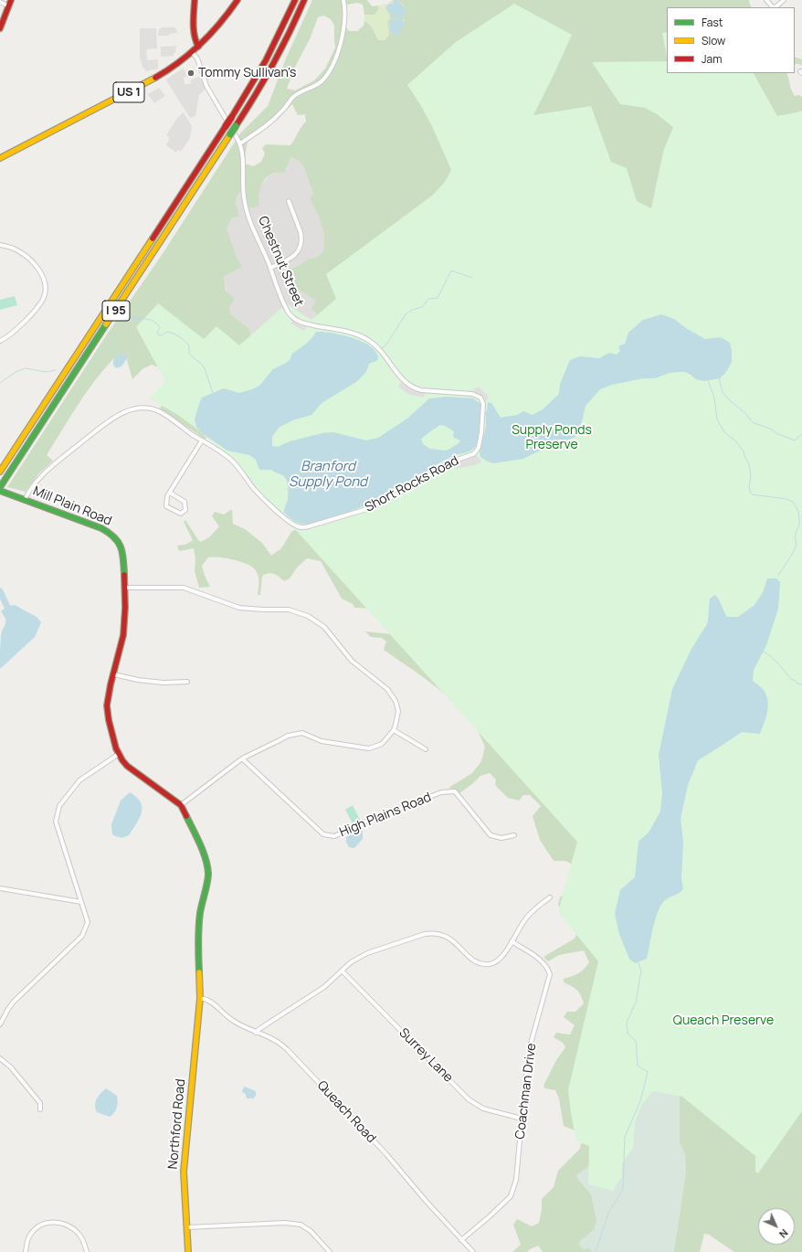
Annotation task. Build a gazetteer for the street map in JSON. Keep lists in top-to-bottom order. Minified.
{"streets":{"main road":["US 1","I 95","Mill Plain Road","Northford Road"],"street":["Chestnut Street","Short Rocks Road","High Plains Road","Surrey Lane","Coachman Drive","Queach Road"]},"crossings":[["US 1","Chestnut Street"],["Chestnut Street","Short Rocks Road"],["I 95","Mill Plain Road"],["Short Rocks Road","Mill Plain Road"],["Mill Plain Road","Queach Road"],["Mill Plain Road","Northford Road"],["Surrey Lane","Coachman Drive"],["Coachman Drive","Queach Road"],["Queach Road","Northford Road"]],"water":["Branford Supply Pond"],"parks":["Supply Ponds Preserve","Queach Preserve"],"places":["Tommy Sullivan's"],"legend":["Fast","Slow","Jam"],"north":"bottom right"}
